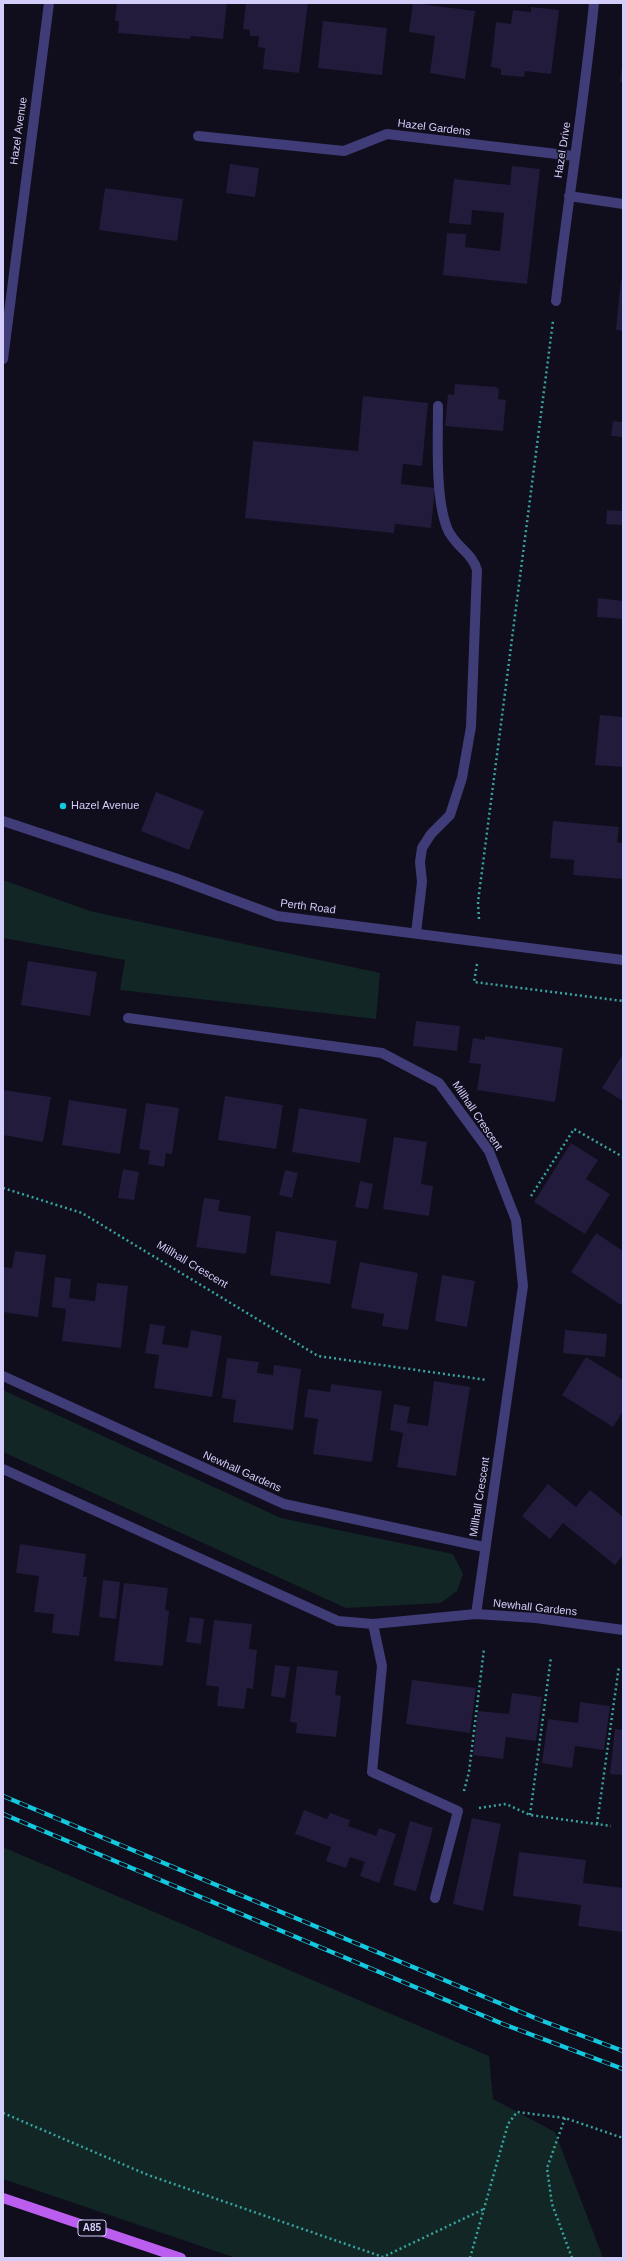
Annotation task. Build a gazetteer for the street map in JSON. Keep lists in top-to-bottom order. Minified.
{"streets":{"main road":["A85"],"street":["Hazel Gardens","Hazel Avenue","Hazel Drive","Perth Road","Millhall Crescent","Newhall Gardens"]},"crossings":[["Hazel Gardens","Hazel Drive"],["Millhall Crescent","Newhall Gardens"]],"places":["Hazel Avenue"]}
